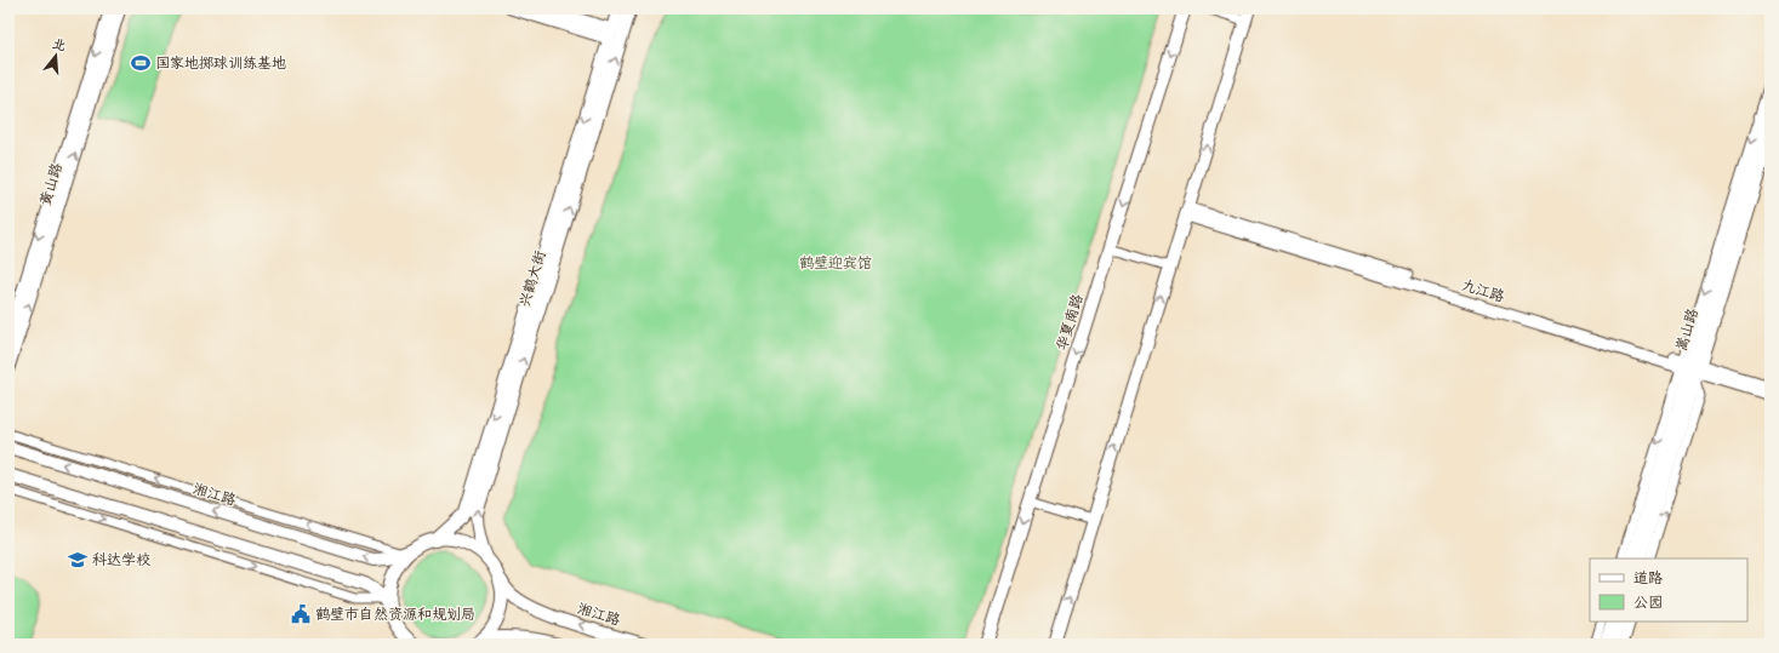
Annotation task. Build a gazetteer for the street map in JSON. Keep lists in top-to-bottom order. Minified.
{"streets":{"main road":["兴鹤大街","华夏南路","湘江路"],"street":["黄山路","九江路","嵩山路"]},"crossings":[["兴鹤大街","湘江路"],["九江路","嵩山路"]],"parks":["鹤壁迎宾馆"],"places":{"sports":["国家地掷球训练基地"],"school or university":["科达学校"],"public building":["鹤壁市自然资源和规划局"]},"legend":["道路","公园"],"north":"top"}
